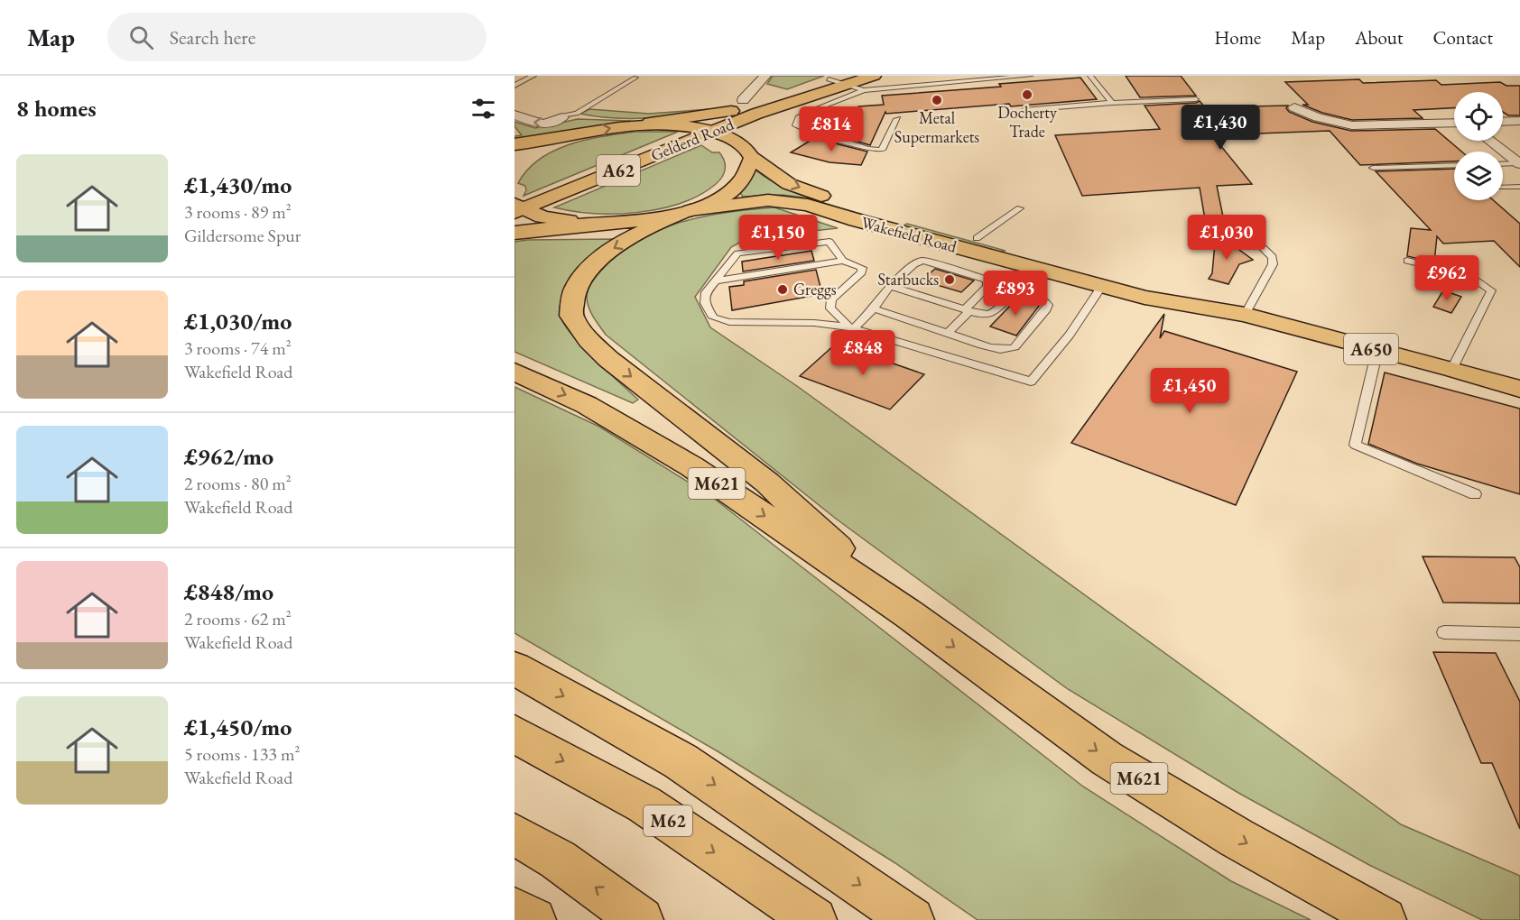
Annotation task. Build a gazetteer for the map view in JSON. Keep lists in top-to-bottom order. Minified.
{"streets":{"main road":["Gelderd Road","A62","Wakefield Road","A650","M621","M62"]},"crossings":[["Gelderd Road","Wakefield Road"],["Wakefield Road","M621"]],"places":["Docherty Trade","Metal Supermarkets","Starbucks","Greggs"],"page":{"header":"Map","search":"Search here","nav":["Home","Map","About","Contact"],"heading":"8 homes","price":["£1,430","£814","£1,150","£1,030","£962","£893","£848","£1,450"],"list":[{"name":"£1,430/mo","note":"3 rooms · 89 m² · Gildersome Spur"},{"name":"£1,030/mo","note":"3 rooms · 74 m² · Wakefield Road"},{"name":"£962/mo","note":"2 rooms · 80 m² · Wakefield Road"},{"name":"£848/mo","note":"2 rooms · 62 m² · Wakefield Road"},{"name":"£1,450/mo","note":"5 rooms · 133 m² · Wakefield Road"}]}}
